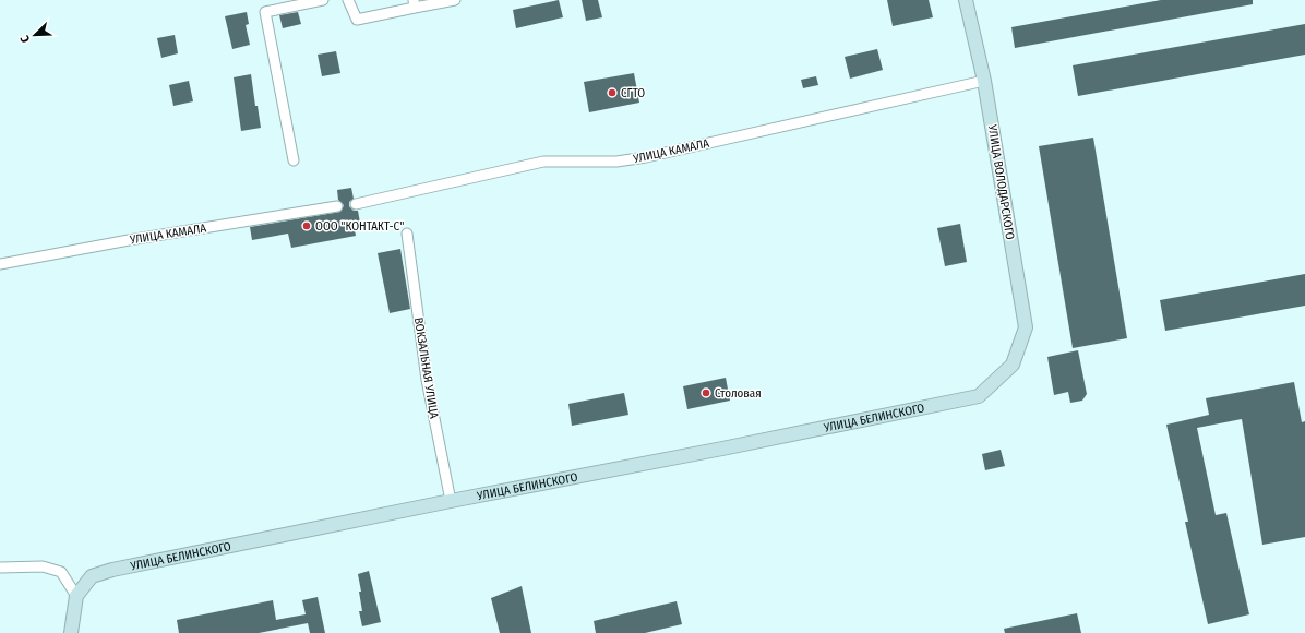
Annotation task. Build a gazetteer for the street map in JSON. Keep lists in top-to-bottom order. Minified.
{"streets":{"street":["УЛИЦА КАМАЛА","УЛИЦА ВОЛОДАРСКОГО","ВОКЗАЛЬНАЯ УЛИЦА","УЛИЦА БЕЛИНСКОГО"]},"crossings":[["УЛИЦА КАМАЛА","УЛИЦА ВОЛОДАРСКОГО"],["УЛИЦА ВОЛОДАРСКОГО","УЛИЦА БЕЛИНСКОГО"],["ВОКЗАЛЬНАЯ УЛИЦА","УЛИЦА БЕЛИНСКОГО"]],"places":["СГТО","ООО \"КОНТАКТ-С\"","Столовая"],"north":"bottom left"}
